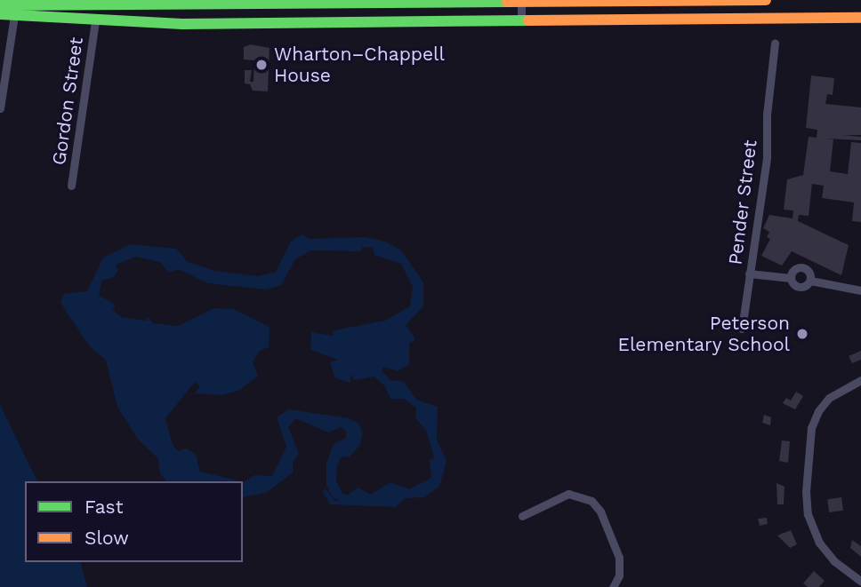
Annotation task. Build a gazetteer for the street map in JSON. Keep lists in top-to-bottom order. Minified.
{"streets":{"street":["Gordon Street","Pender Street"]},"places":["Wharton–Chappell House","Peterson Elementary School"],"legend":["Fast","Slow"]}
